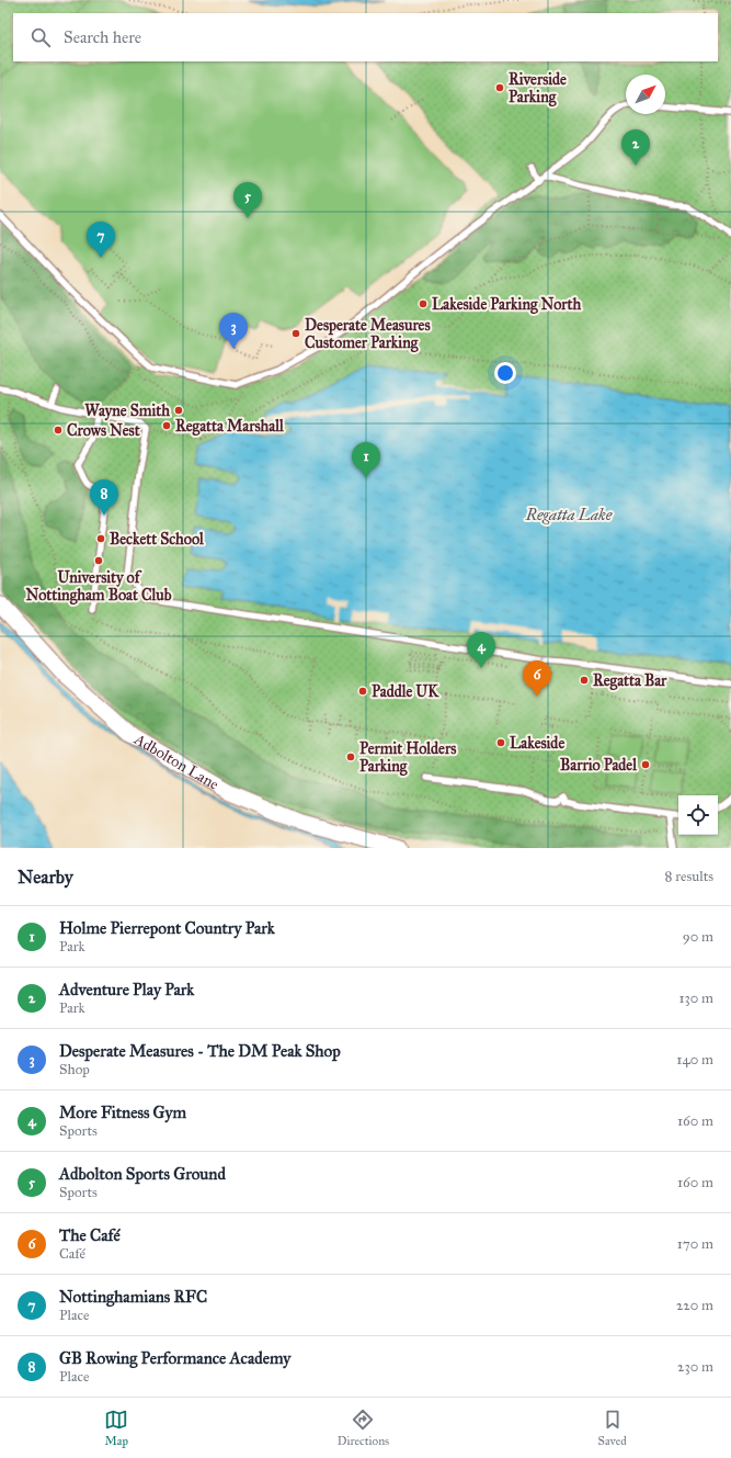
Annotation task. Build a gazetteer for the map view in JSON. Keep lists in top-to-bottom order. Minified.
{"streets":{"street":["Adbolton Lane"]},"water":["Regatta Lake"],"places":["Riverside Parking","Lakeside Parking North","Desperate Measures Customer Parking","Wayne Smith","Regatta Marshall","Crows Nest","Beckett School","University of Nottingham Boat Club","Regatta Bar","Paddle UK","Lakeside","Permit Holders Parking","Barrio Padel"],"north":"top right","page":{"search":"Search here","pins":["2","5","7","3","1","8","4","6"],"heading":["Nearby","8 results"],"list":[{"mark":"1","name":"Holme Pierrepont Country Park","note":"Park","value":"90 m"},{"mark":"2","name":"Adventure Play Park","note":"Park","value":"130 m"},{"mark":"3","name":"Desperate Measures - The DM Peak Shop","note":"Shop","value":"140 m"},{"mark":"4","name":"More Fitness Gym","note":"Sports","value":"160 m"},{"mark":"5","name":"Adbolton Sports Ground","note":"Sports","value":"160 m"},{"mark":"6","name":"The Café","note":"Café","value":"170 m"},{"mark":"7","name":"Nottinghamians RFC","note":"Place","value":"220 m"},{"mark":"8","name":"GB Rowing Performance Academy","note":"Place","value":"230 m"}],"nav":["Map","Directions","Saved"]}}
